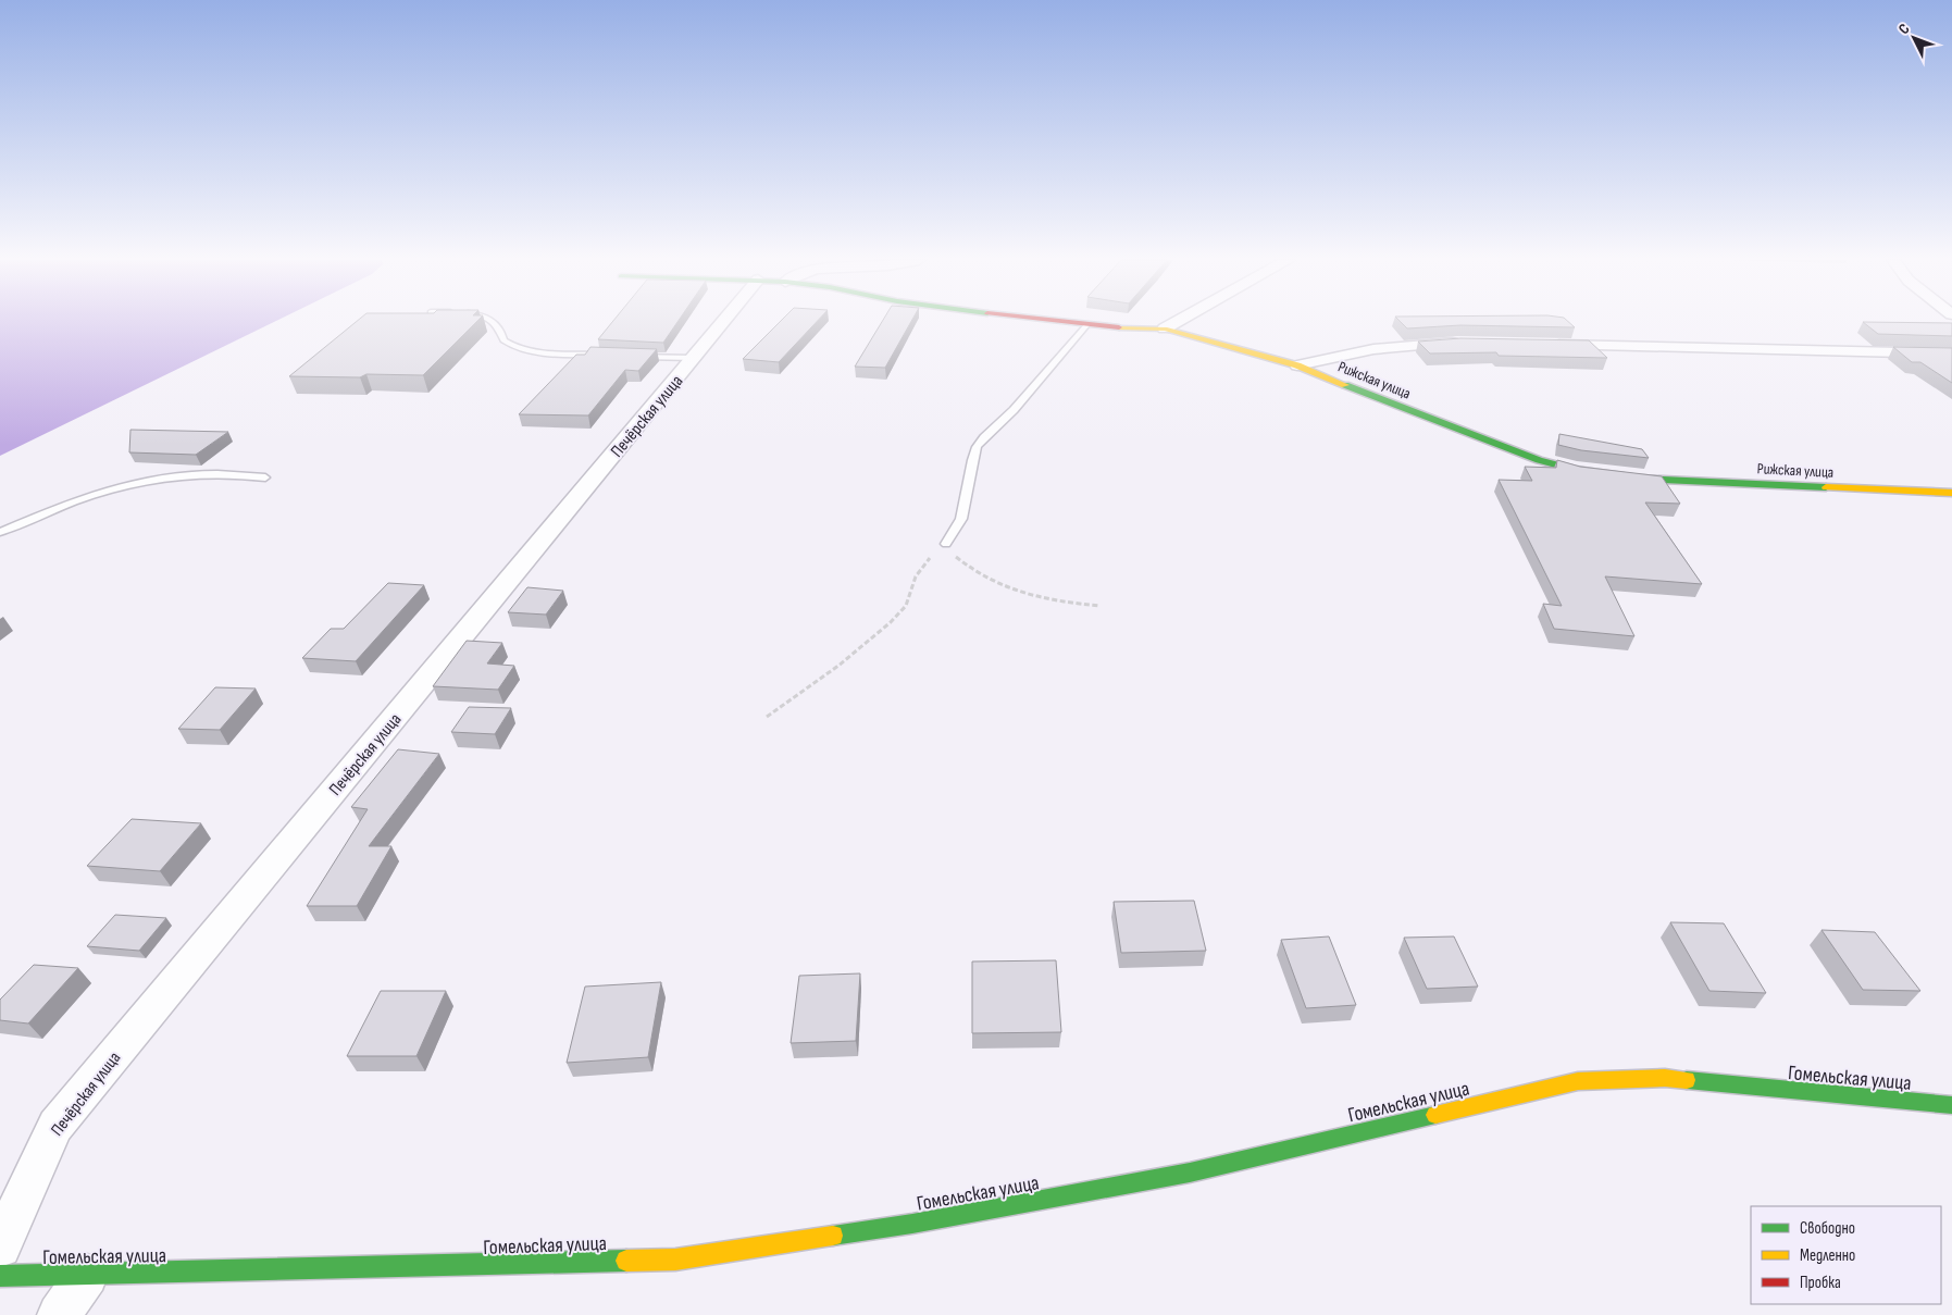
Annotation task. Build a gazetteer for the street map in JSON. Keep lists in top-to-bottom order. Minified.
{"streets":{"street":["Рижская улица","Печёрская улица","Гомельская улица"]},"legend":["Свободно","Медленно","Пробка"],"north":"top left"}
